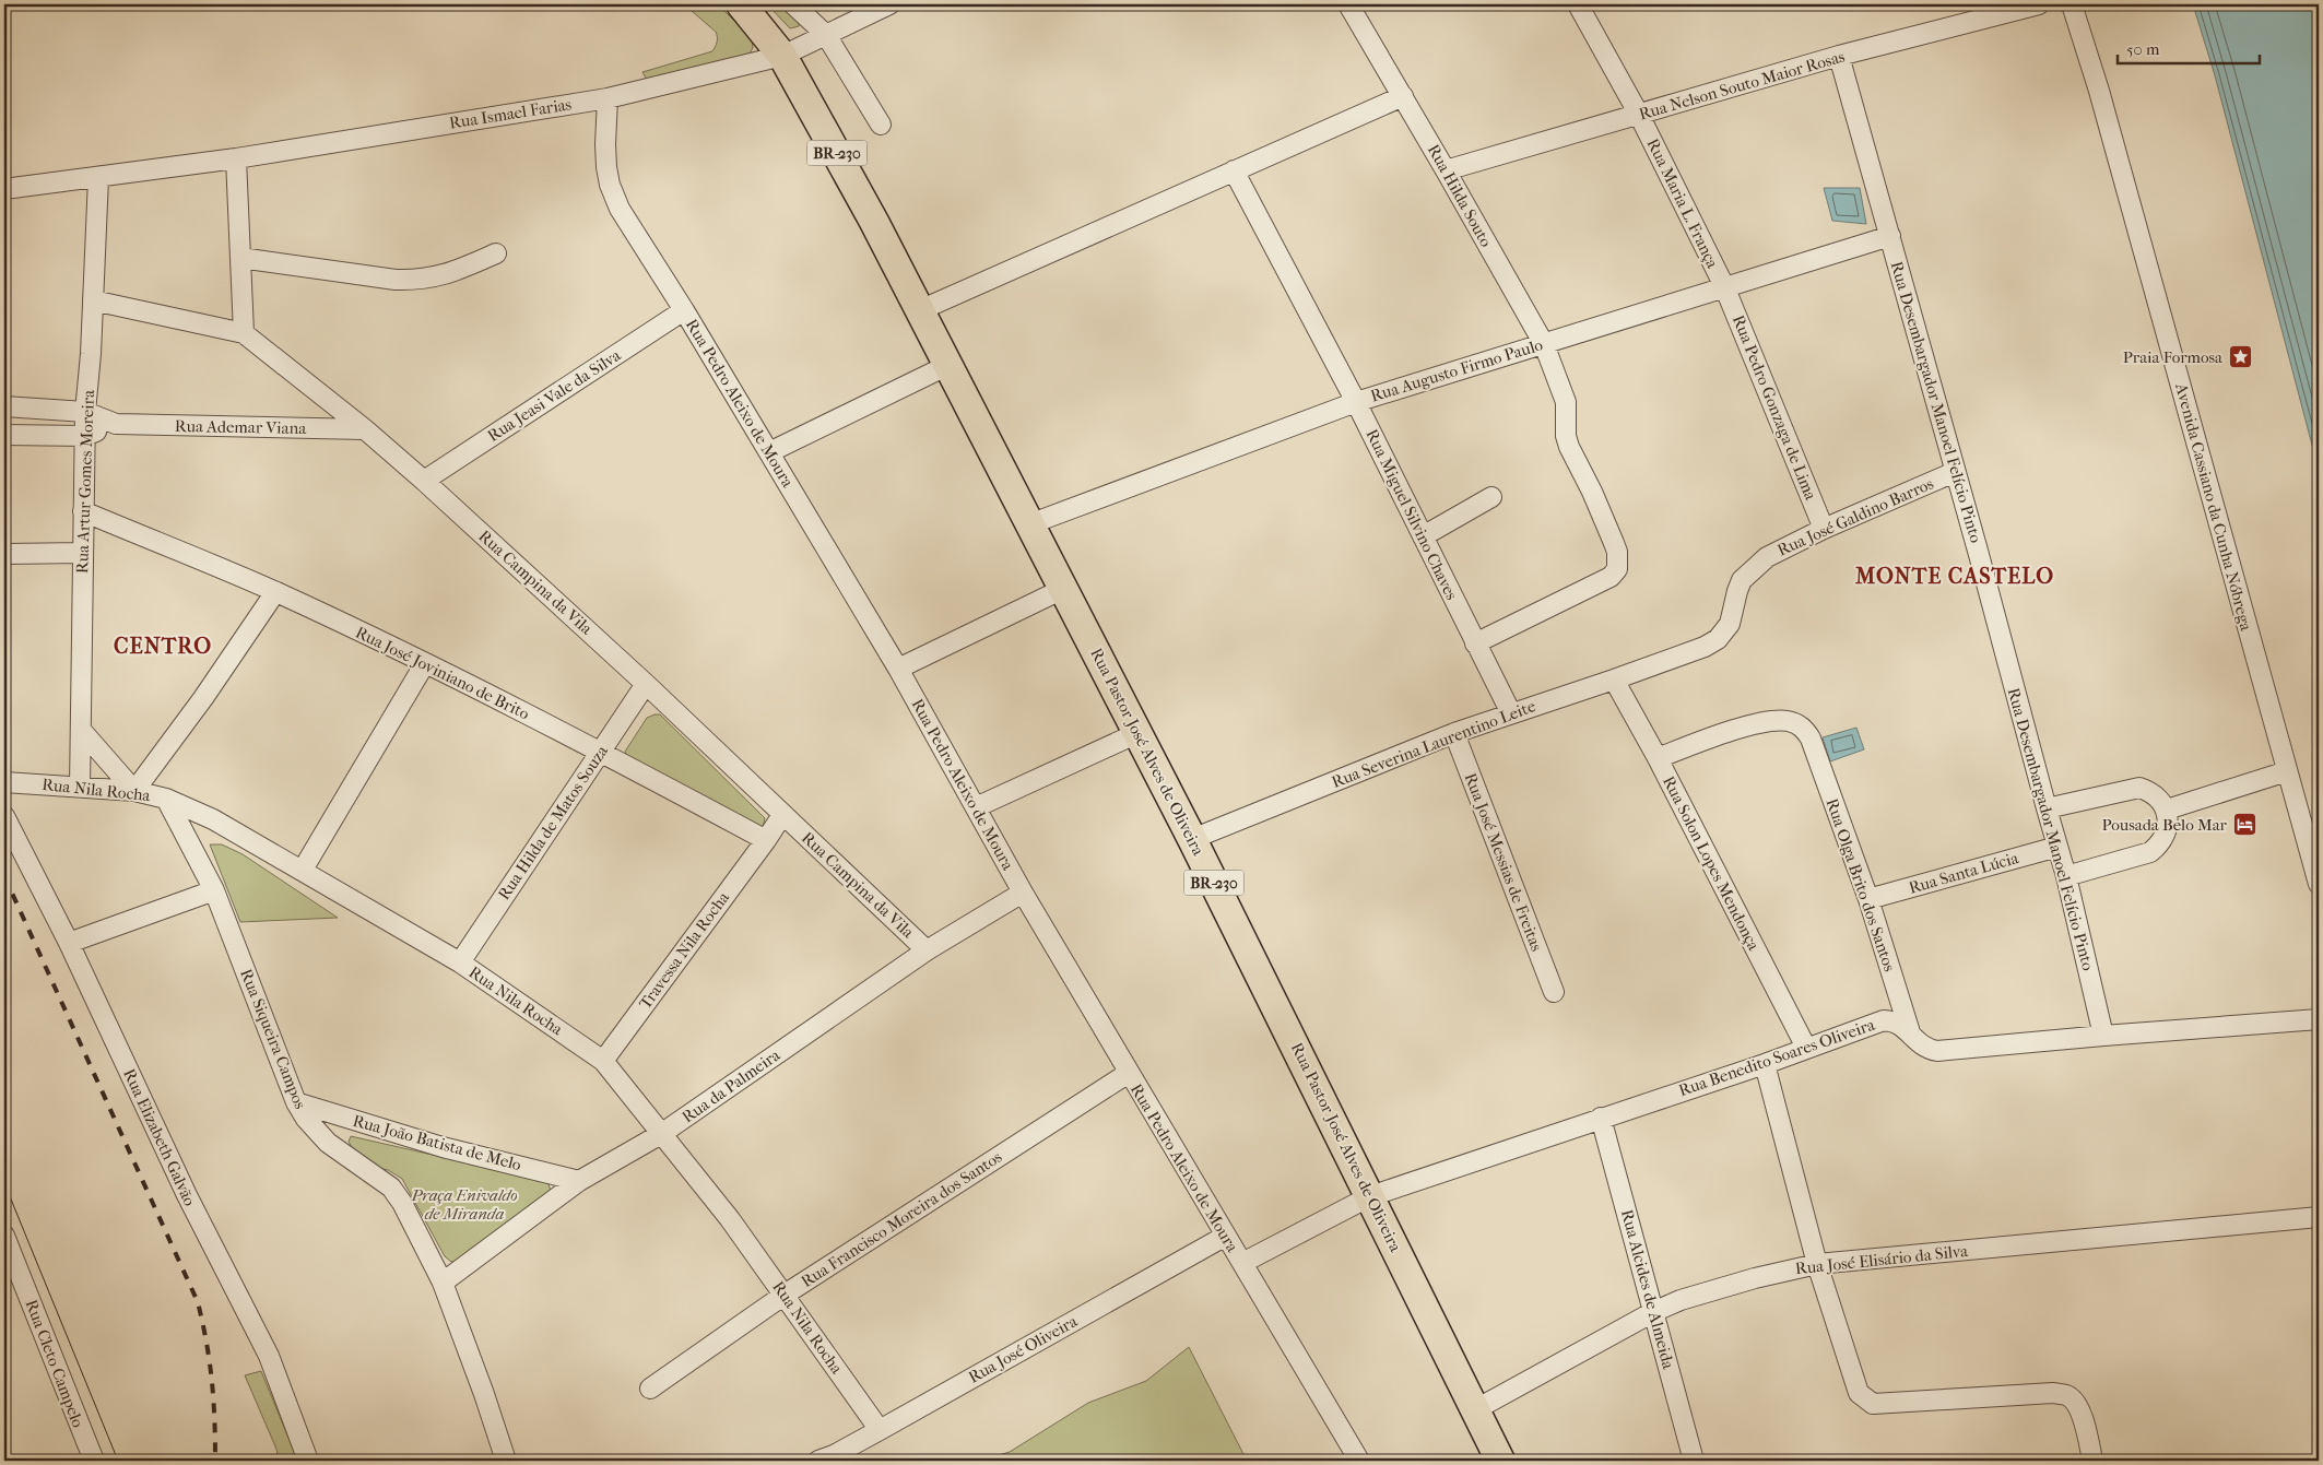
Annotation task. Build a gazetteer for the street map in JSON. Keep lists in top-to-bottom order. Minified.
{"streets":{"main road":["BR-230","Rua Pastor José Alves de Oliveira"],"street":["Rua Nelson Souto Maior Rosas","Rua Ismael Farias","Rua Hilda Souto","Rua Maria L. França","Rua Augusto Firmo Paulo","Rua Jeasi Vale da Silva","Rua Desembargador Manoel Felício Pinto","Rua Pedro Aleixo de Moura","Rua Pedro Gonzaga de Lima","Rua Ademar Viana","Rua Artur Gomes Moreira","Avenida Cassiano da Cunha Nóbrega","Rua Miguel Silvino Chaves","Rua José Galdino Barros","Rua Campina da Vila","Rua José Joviniano de Brito","Rua Severina Laurentino Leite","Rua Nila Rocha","Rua Hilda de Matos Souza","Rua José Messias de Freitas","Rua Solon Lopes Mendonça","Rua Santa Lúcia","Rua Olga Brito dos Santos","Travessa Nila Rocha","Rua Siqueira Campos","Rua Benedito Soares Oliveira","Rua da Palmeira","Rua Elizabeth Galvão","Rua João Batista de Melo","Rua Francisco Moreira dos Santos","Rua José Elisário da Silva","Rua Alcides de Almeida","Rua José Oliveira","Rua Cleto Campelo"]},"crossings":[["Rua Nelson Souto Maior Rosas","Rua Hilda Souto"],["Rua Nelson Souto Maior Rosas","Rua Maria L. França"],["Rua Nelson Souto Maior Rosas","Rua Desembargador Manoel Felício Pinto"],["Rua Ismael Farias","BR-230"],["Rua Ismael Farias","Rua Pedro Aleixo de Moura"],["Rua Ismael Farias","Rua Artur Gomes Moreira"],["BR-230","Rua Pastor José Alves de Oliveira"],["Rua Hilda Souto","Rua Augusto Firmo Paulo"],["Rua Hilda Souto","Rua Miguel Silvino Chaves"],["Rua Maria L. França","Rua Augusto Firmo Paulo"],["Rua Maria L. França","Rua Pedro Gonzaga de Lima"],["Rua Augusto Firmo Paulo","Rua Desembargador Manoel Felício Pinto"],["Rua Augusto Firmo Paulo","Rua Pedro Gonzaga de Lima"],["Rua Augusto Firmo Paulo","Rua Miguel Silvino Chaves"],["Rua Augusto Firmo Paulo","Rua Pastor José Alves de Oliveira"],["Rua Jeasi Vale da Silva","Rua Pedro Aleixo de Moura"],["Rua Jeasi Vale da Silva","Rua Campina da Vila"],["Rua Desembargador Manoel Felício Pinto","Rua José Galdino Barros"],["Rua Desembargador Manoel Felício Pinto","Rua Santa Lúcia"],["Rua Desembargador Manoel Felício Pinto","Rua Benedito Soares Oliveira"],["Rua Pedro Aleixo de Moura","Rua Benedito Soares Oliveira"],["Rua Pedro Aleixo de Moura","Rua da Palmeira"],["Rua Pedro Aleixo de Moura","Rua Francisco Moreira dos Santos"],["Rua Pedro Aleixo de Moura","Rua José Oliveira"],["Rua Pedro Gonzaga de Lima","Rua José Galdino Barros"],["Rua Ademar Viana","Rua Artur Gomes Moreira"],["Rua Ademar Viana","Rua Campina da Vila"],["Rua Artur Gomes Moreira","Rua Campina da Vila"],["Rua Artur Gomes Moreira","Rua José Joviniano de Brito"],["Rua Artur Gomes Moreira","Rua Nila Rocha"],["Rua Miguel Silvino Chaves","Rua Severina Laurentino Leite"],["Rua José Galdino Barros","Rua Severina Laurentino Leite"],["Rua Campina da Vila","Rua Hilda de Matos Souza"],["Rua Campina da Vila","Rua da Palmeira"],["Rua José Joviniano de Brito","Rua Hilda de Matos Souza"],["Rua José Joviniano de Brito","Travessa Nila Rocha"],["Rua Severina Laurentino Leite","Rua Pastor José Alves de Oliveira"],["Rua Severina Laurentino Leite","Rua José Messias de Freitas"],["Rua Severina Laurentino Leite","Rua Solon Lopes Mendonça"],["Rua Pastor José Alves de Oliveira","Rua Benedito Soares Oliveira"],["Rua Pastor José Alves de Oliveira","Rua José Elisário da Silva"],["Rua Nila Rocha","Rua Hilda de Matos Souza"],["Rua Nila Rocha","Travessa Nila Rocha"],["Rua Nila Rocha","Rua Siqueira Campos"],["Rua Nila Rocha","Rua da Palmeira"],["Rua Nila Rocha","Rua Francisco Moreira dos Santos"],["Rua Nila Rocha","Rua José Oliveira"],["Rua Solon Lopes Mendonça","Rua Olga Brito dos Santos"],["Rua Solon Lopes Mendonça","Rua Benedito Soares Oliveira"],["Rua Santa Lúcia","Rua Olga Brito dos Santos"],["Rua Olga Brito dos Santos","Rua Benedito Soares Oliveira"],["Rua Siqueira Campos","Rua da Palmeira"],["Rua Siqueira Campos","Rua João Batista de Melo"],["Rua Benedito Soares Oliveira","Rua Alcides de Almeida"],["Rua da Palmeira","Rua João Batista de Melo"],["Rua José Elisário da Silva","Rua Alcides de Almeida"]],"districts":["MONTE CASTELO","CENTRO"],"parks":["Praça Enivaldo de Miranda"],"places":{"place":["Praia Formosa"],"hotel":["Pousada Belo Mar"]},"scale_bar":"50 m"}
